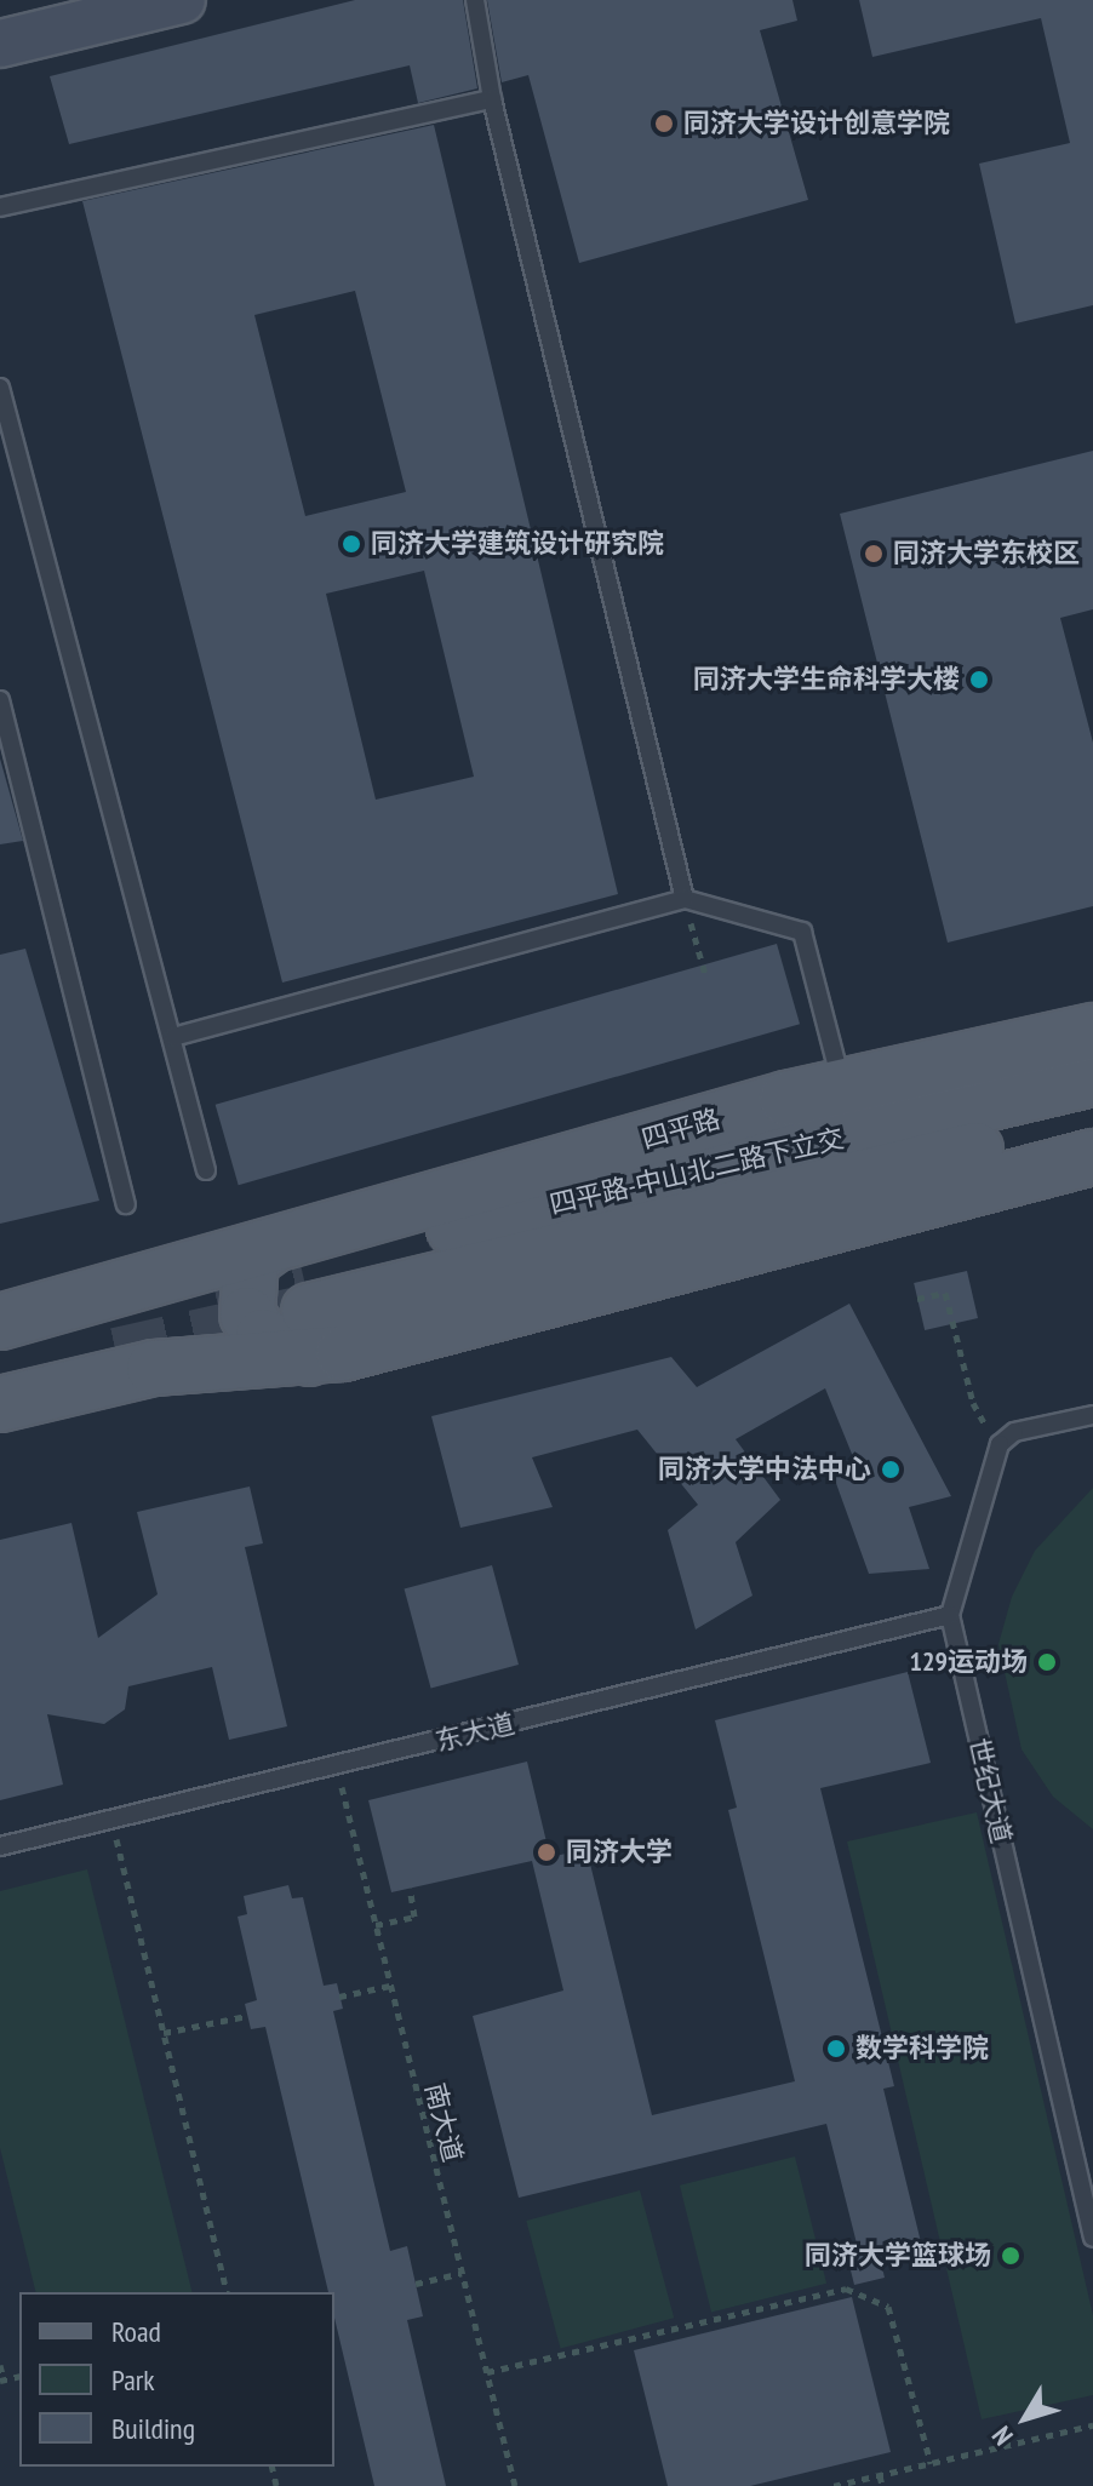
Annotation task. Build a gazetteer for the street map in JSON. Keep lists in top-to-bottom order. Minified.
{"streets":{"main road":["四平路","四平路-中山北二路下立交"],"lane":["东大道","世纪大道"],"path":["南大道"]},"crossings":[["四平路","四平路-中山北二路下立交"],["东大道","世纪大道"],["东大道","南大道"]],"places":["同济大学设计创意学院","同济大学建筑设计研究院","同济大学东校区","同济大学生命科学大楼","同济大学中法中心","129运动场","同济大学","数学科学院","同济大学篮球场"],"legend":["Road","Park","Building"],"north":"bottom left"}
